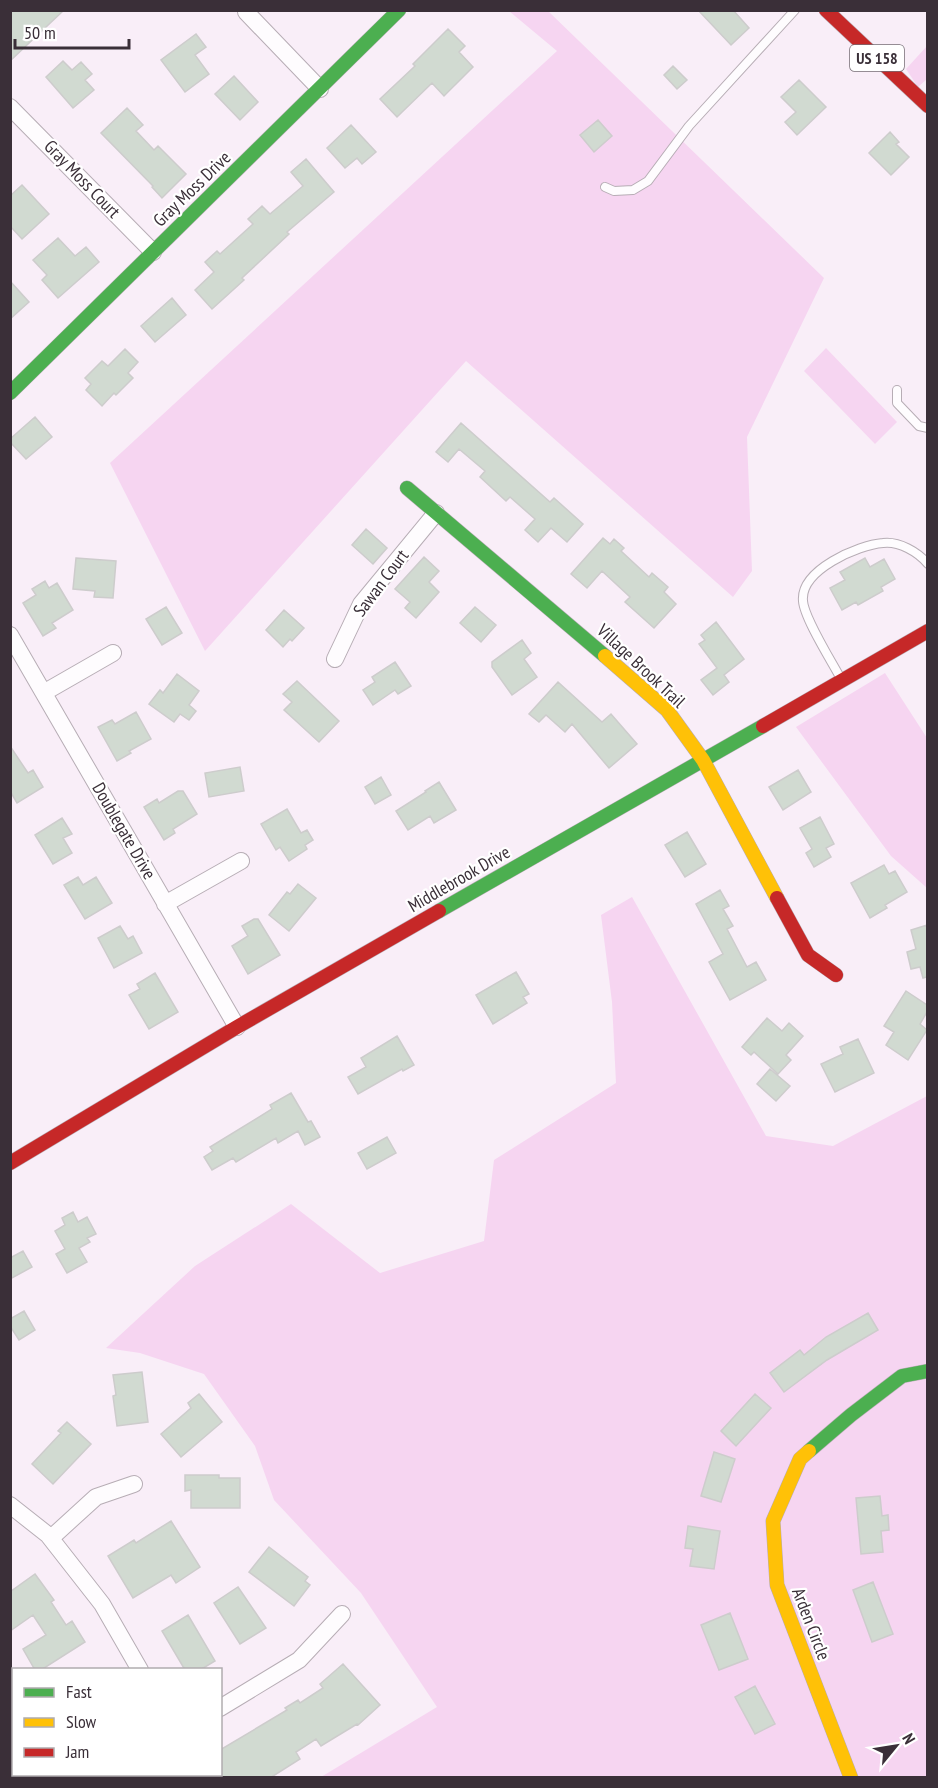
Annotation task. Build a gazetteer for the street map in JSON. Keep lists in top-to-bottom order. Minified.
{"streets":{"street":["US 158","Gray Moss Court","Gray Moss Drive","Sawan Court","Village Brook Trail","Doublegate Drive","Middlebrook Drive","Arden Circle"]},"crossings":[["Gray Moss Court","Gray Moss Drive"],["Sawan Court","Village Brook Trail"],["Village Brook Trail","Middlebrook Drive"],["Doublegate Drive","Middlebrook Drive"]],"legend":["Fast","Slow","Jam"],"scale_bar":"50 m","north":"top right"}
